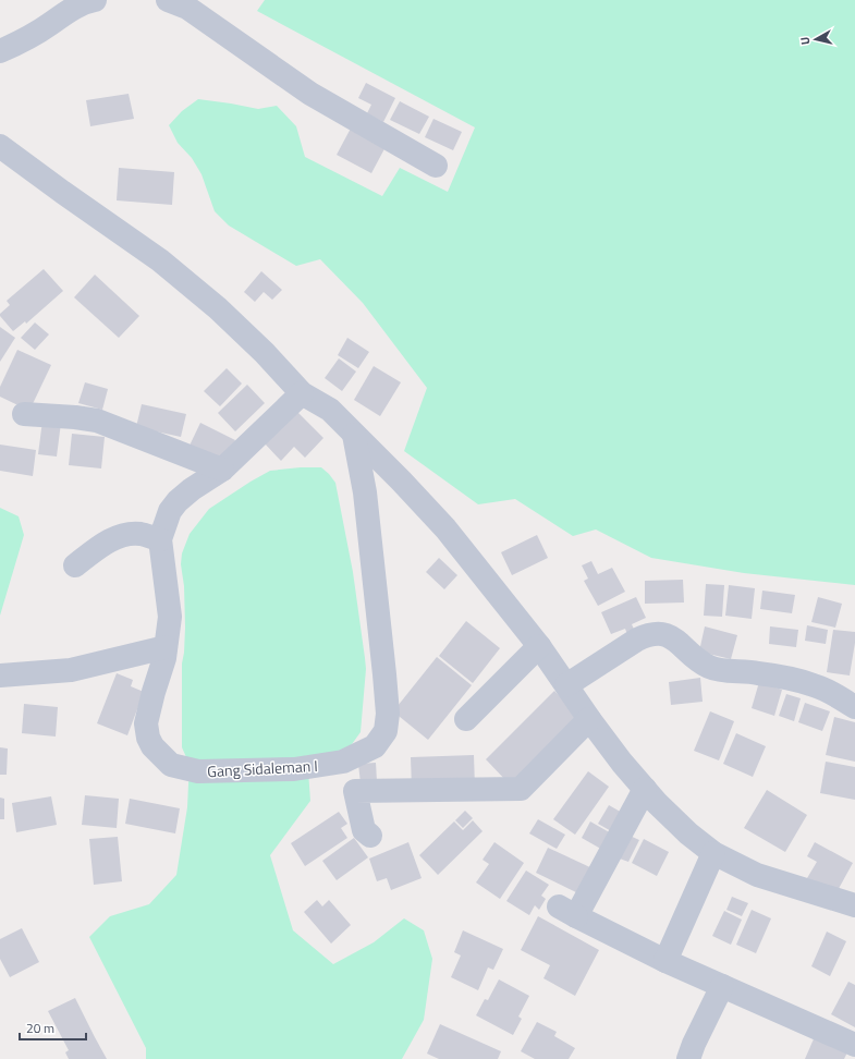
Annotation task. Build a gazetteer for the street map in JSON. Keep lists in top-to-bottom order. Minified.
{"streets":{"street":["Gang Sidaleman I"]},"scale_bar":"20 m","north":"left"}
